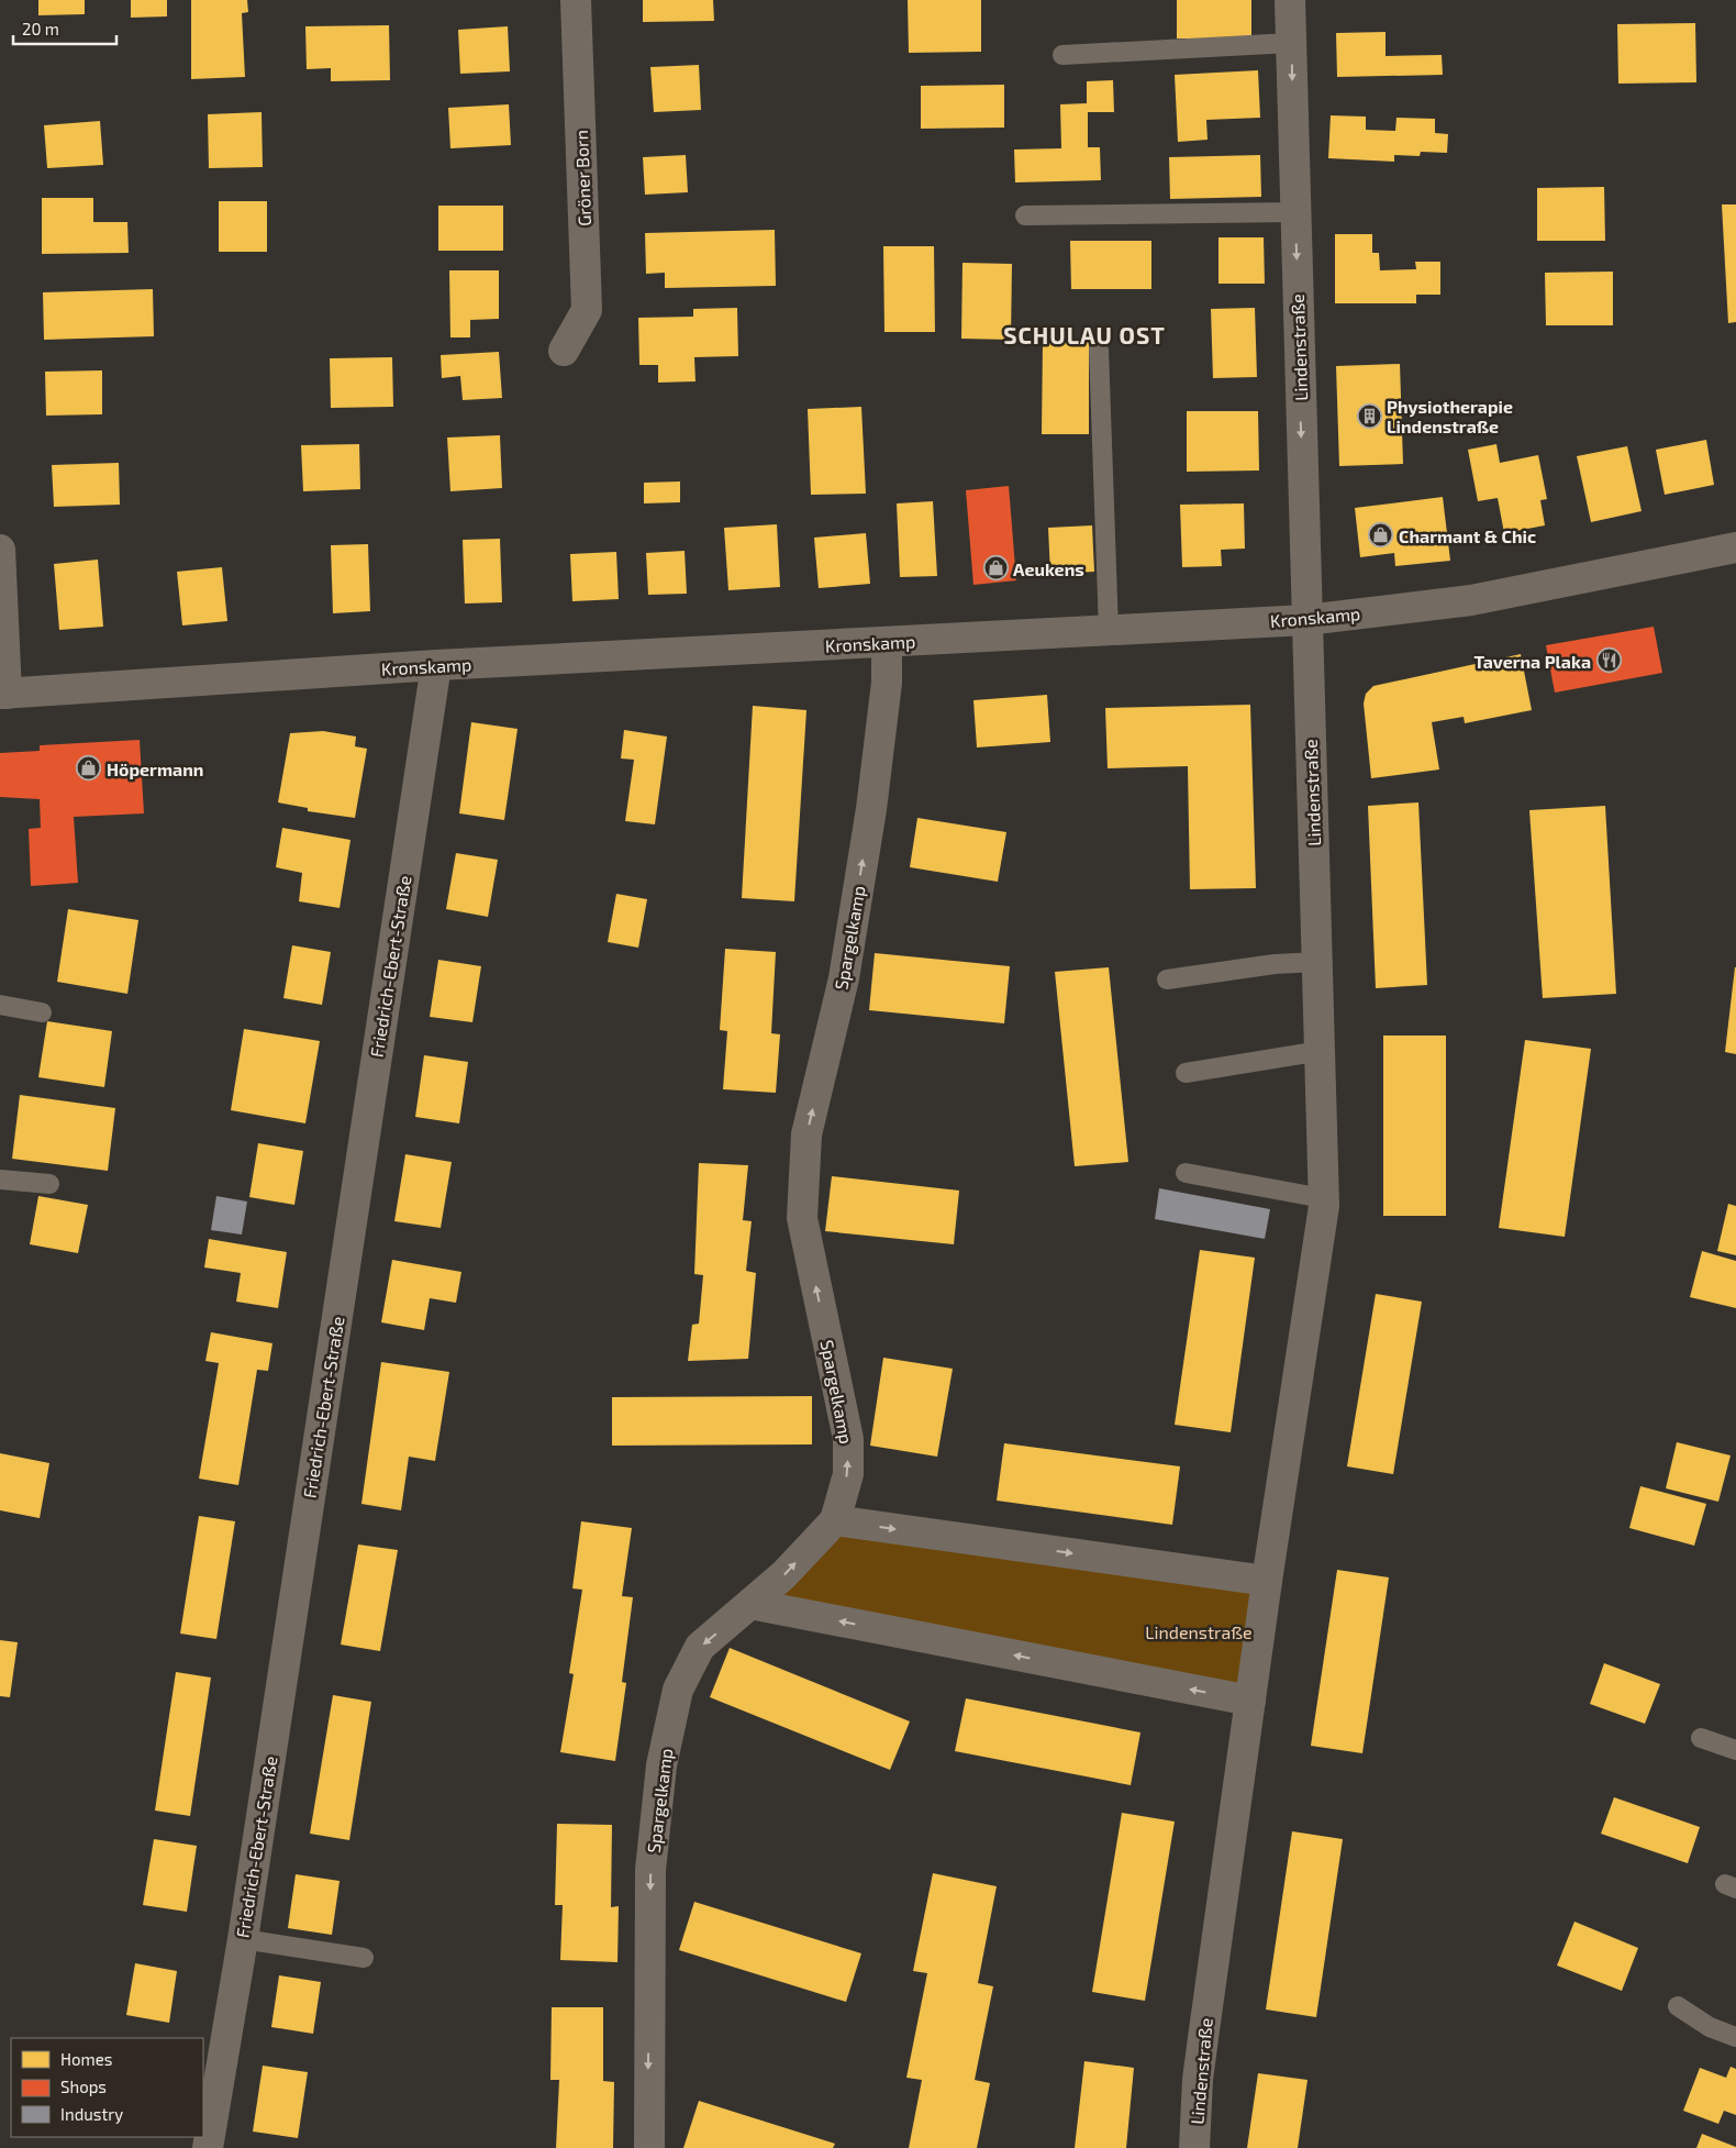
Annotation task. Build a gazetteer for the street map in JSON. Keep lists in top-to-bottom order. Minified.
{"streets":{"street":["Gröner Born","Lindenstraße","Kronskamp","Spargelkamp","Friedrich-Ebert-Straße"]},"crossings":[["Lindenstraße","Kronskamp"],["Kronskamp","Spargelkamp"],["Kronskamp","Friedrich-Ebert-Straße"]],"districts":["SCHULAU OST"],"parks":["Lindenstraße"],"places":{"building":["Physiotherapie Lindenstraße"],"shop":["Charmant & Chic","Aeukens","Höpermann"],"restaurant":["Taverna Plaka"]},"legend":["Homes","Shops","Industry"],"scale_bar":"20 m"}
